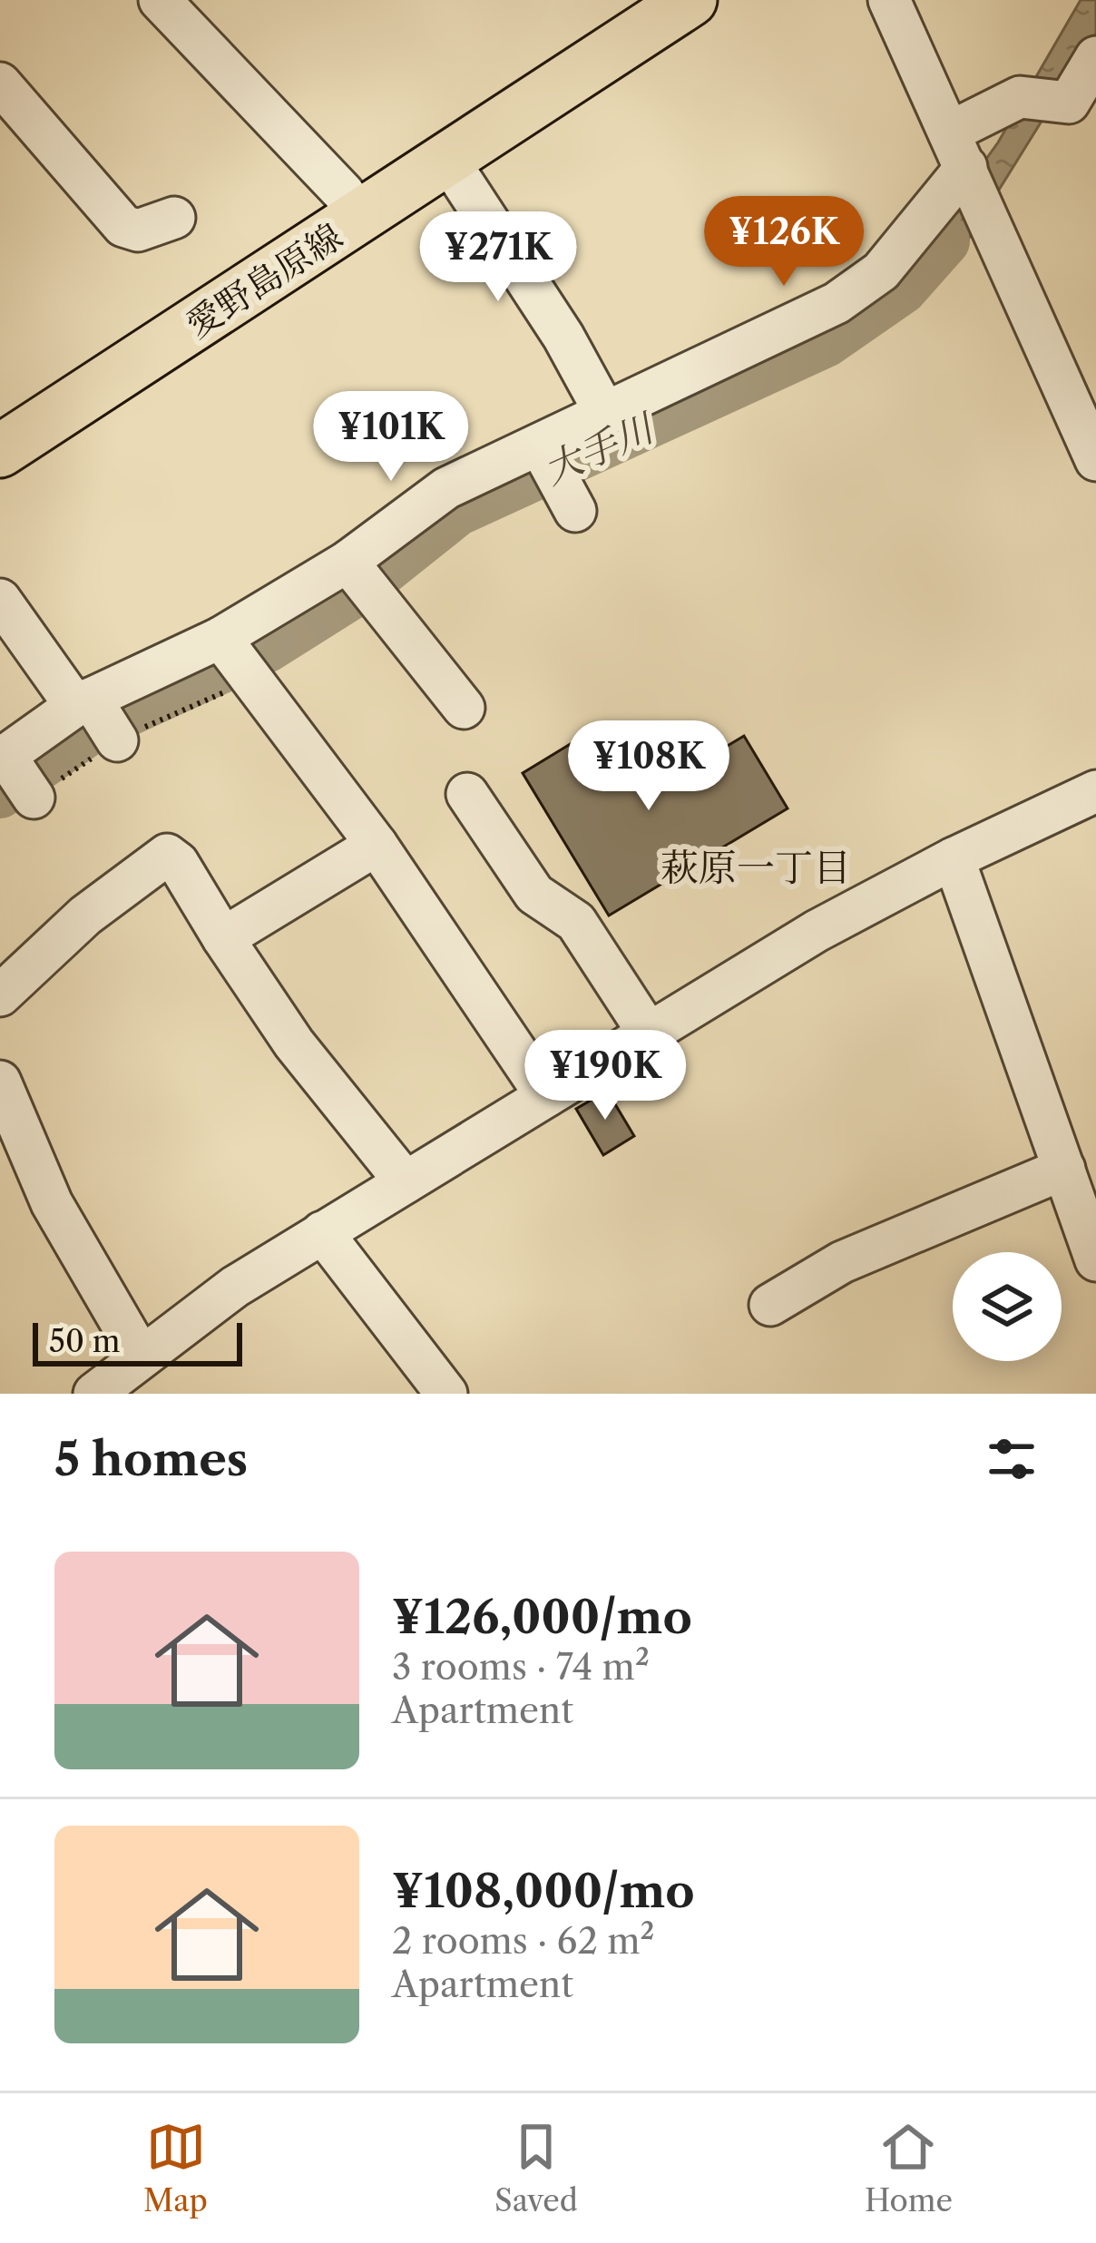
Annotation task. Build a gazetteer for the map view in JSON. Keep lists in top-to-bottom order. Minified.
{"streets":{"main road":["愛野島原線"]},"districts":["萩原一丁目"],"water":["大手川"],"scale_bar":"50 m","page":{"price":["¥126K","¥271K","¥101K","¥108K","¥190K"],"scale":"50 m","heading":"5 homes","list":[{"name":"¥126,000/mo","note":"3 rooms · 74 m² · Apartment"},{"name":"¥108,000/mo","note":"2 rooms · 62 m² · Apartment"}],"tabs":["Map","Saved","Home"]}}
